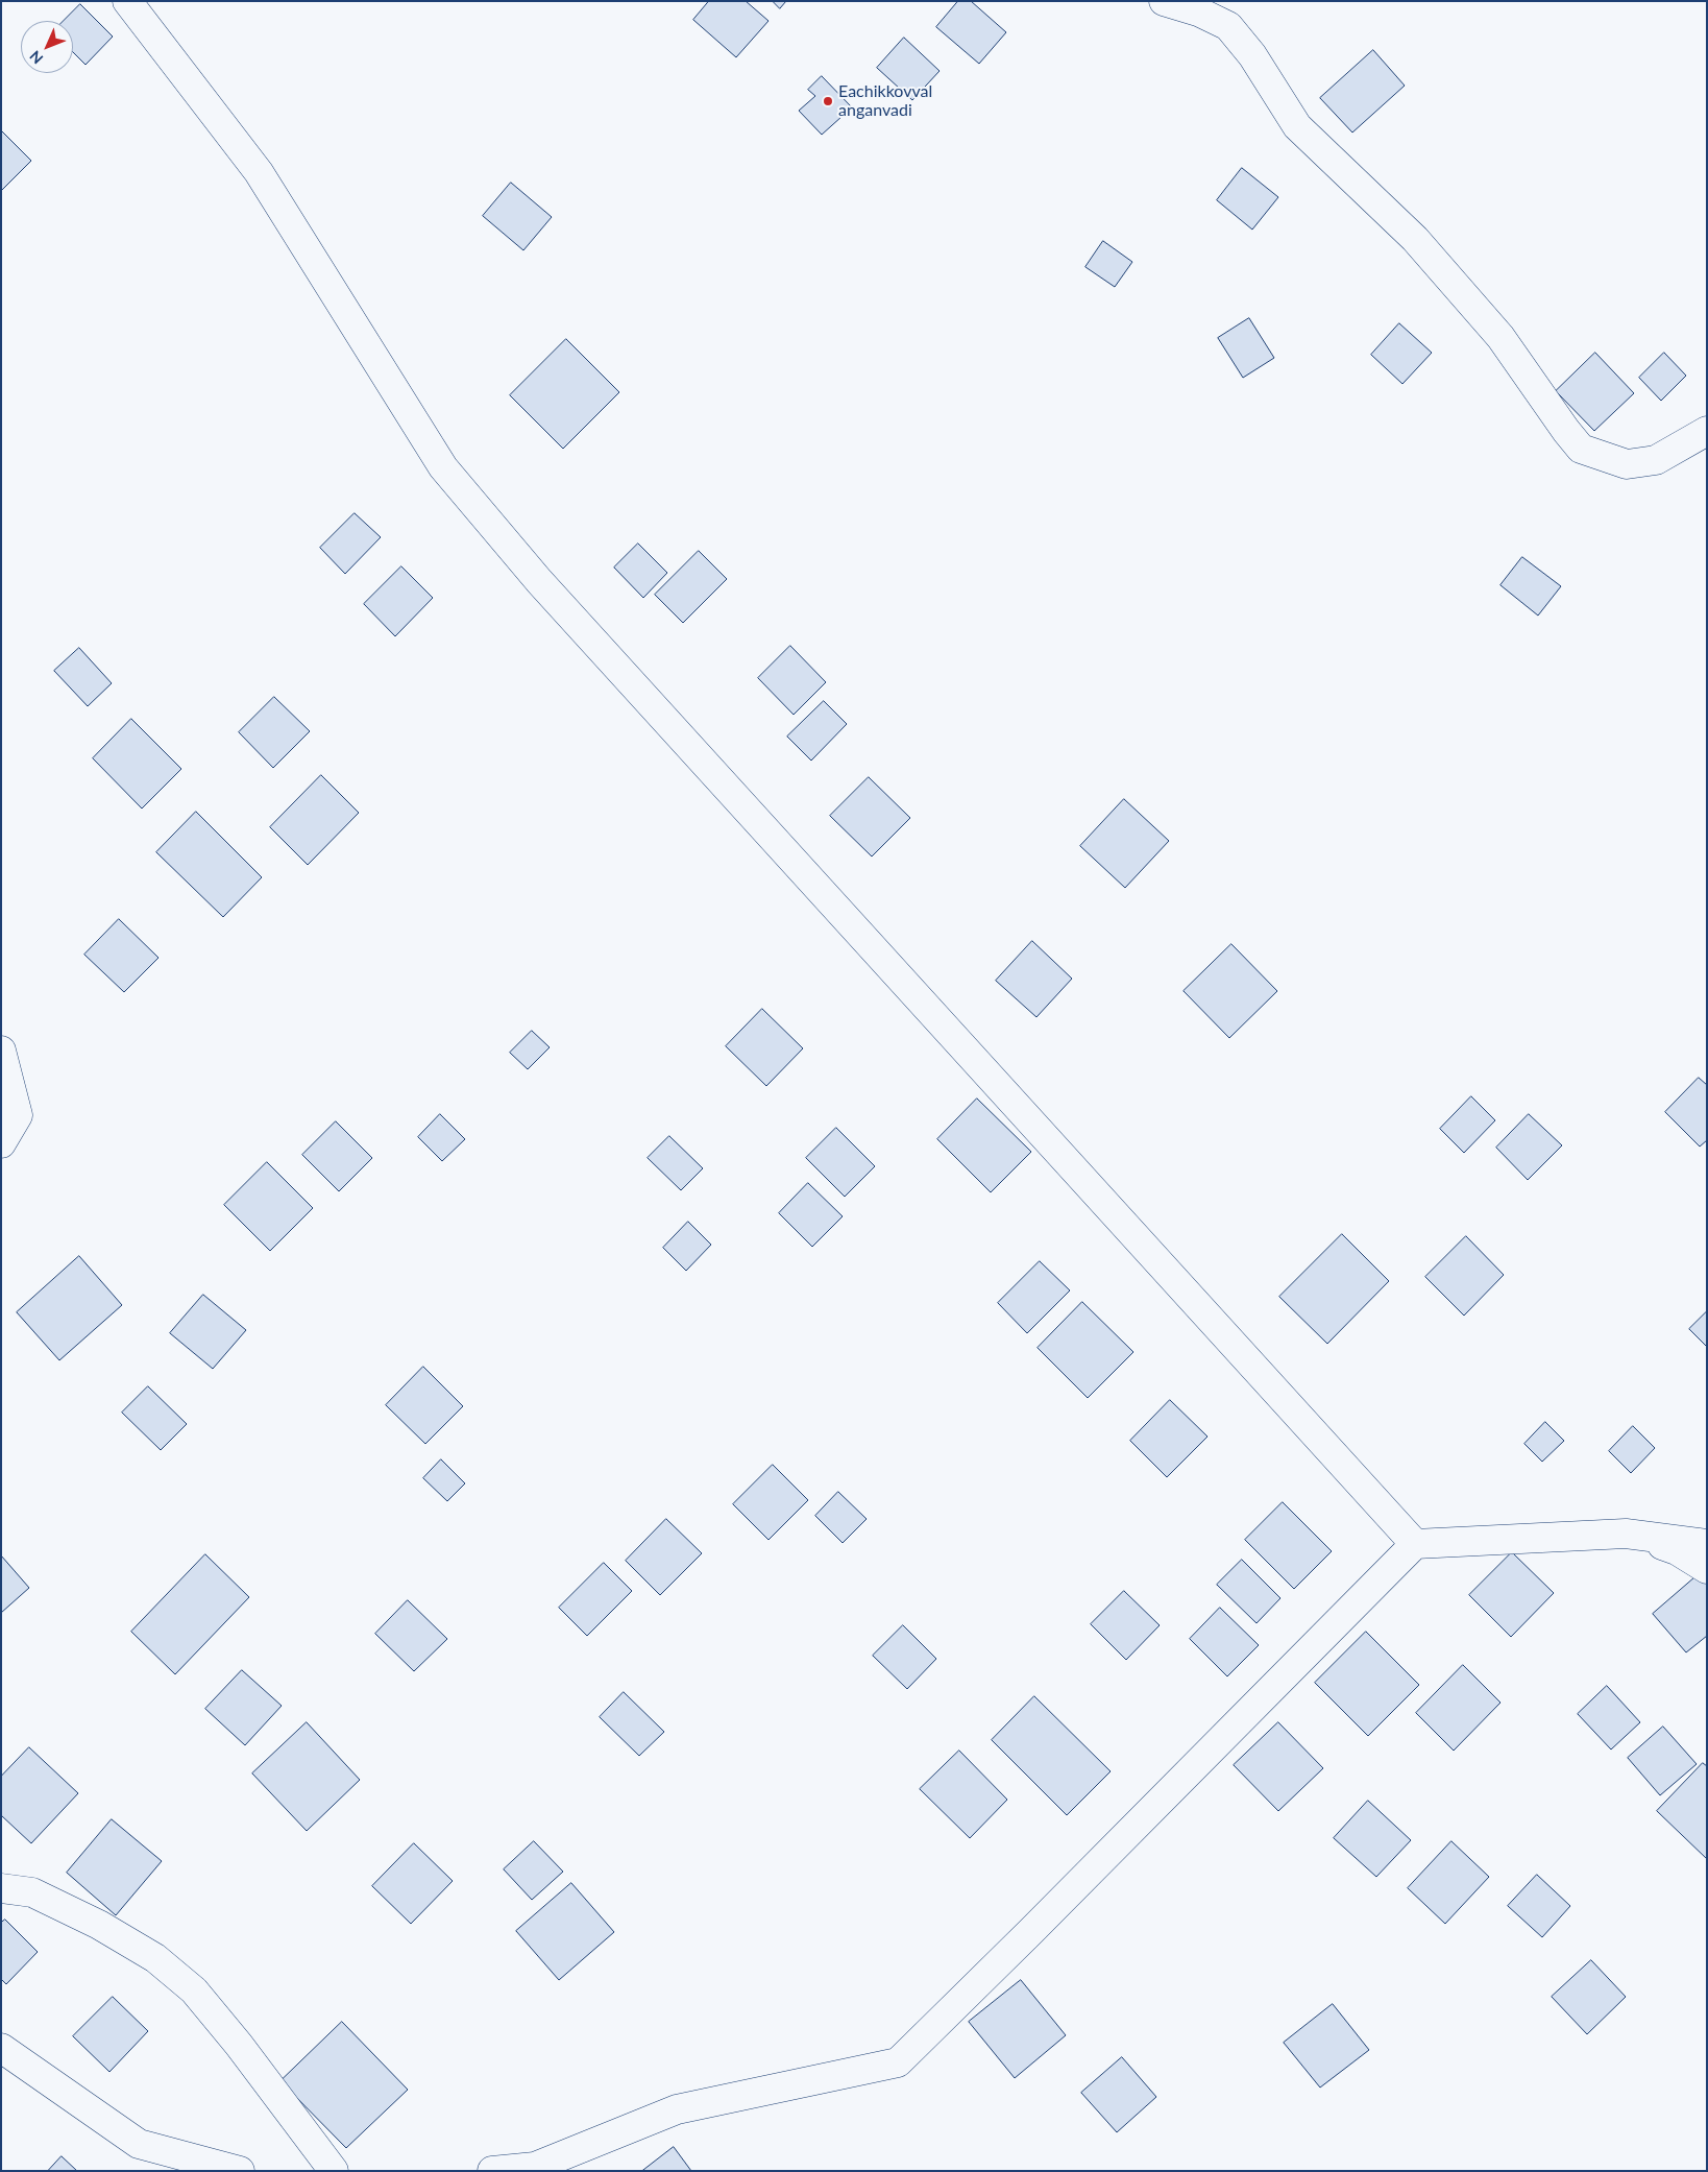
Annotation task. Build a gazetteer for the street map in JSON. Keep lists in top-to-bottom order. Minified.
{"places":["Eachikkovval anganvadi"],"north":"bottom left"}
